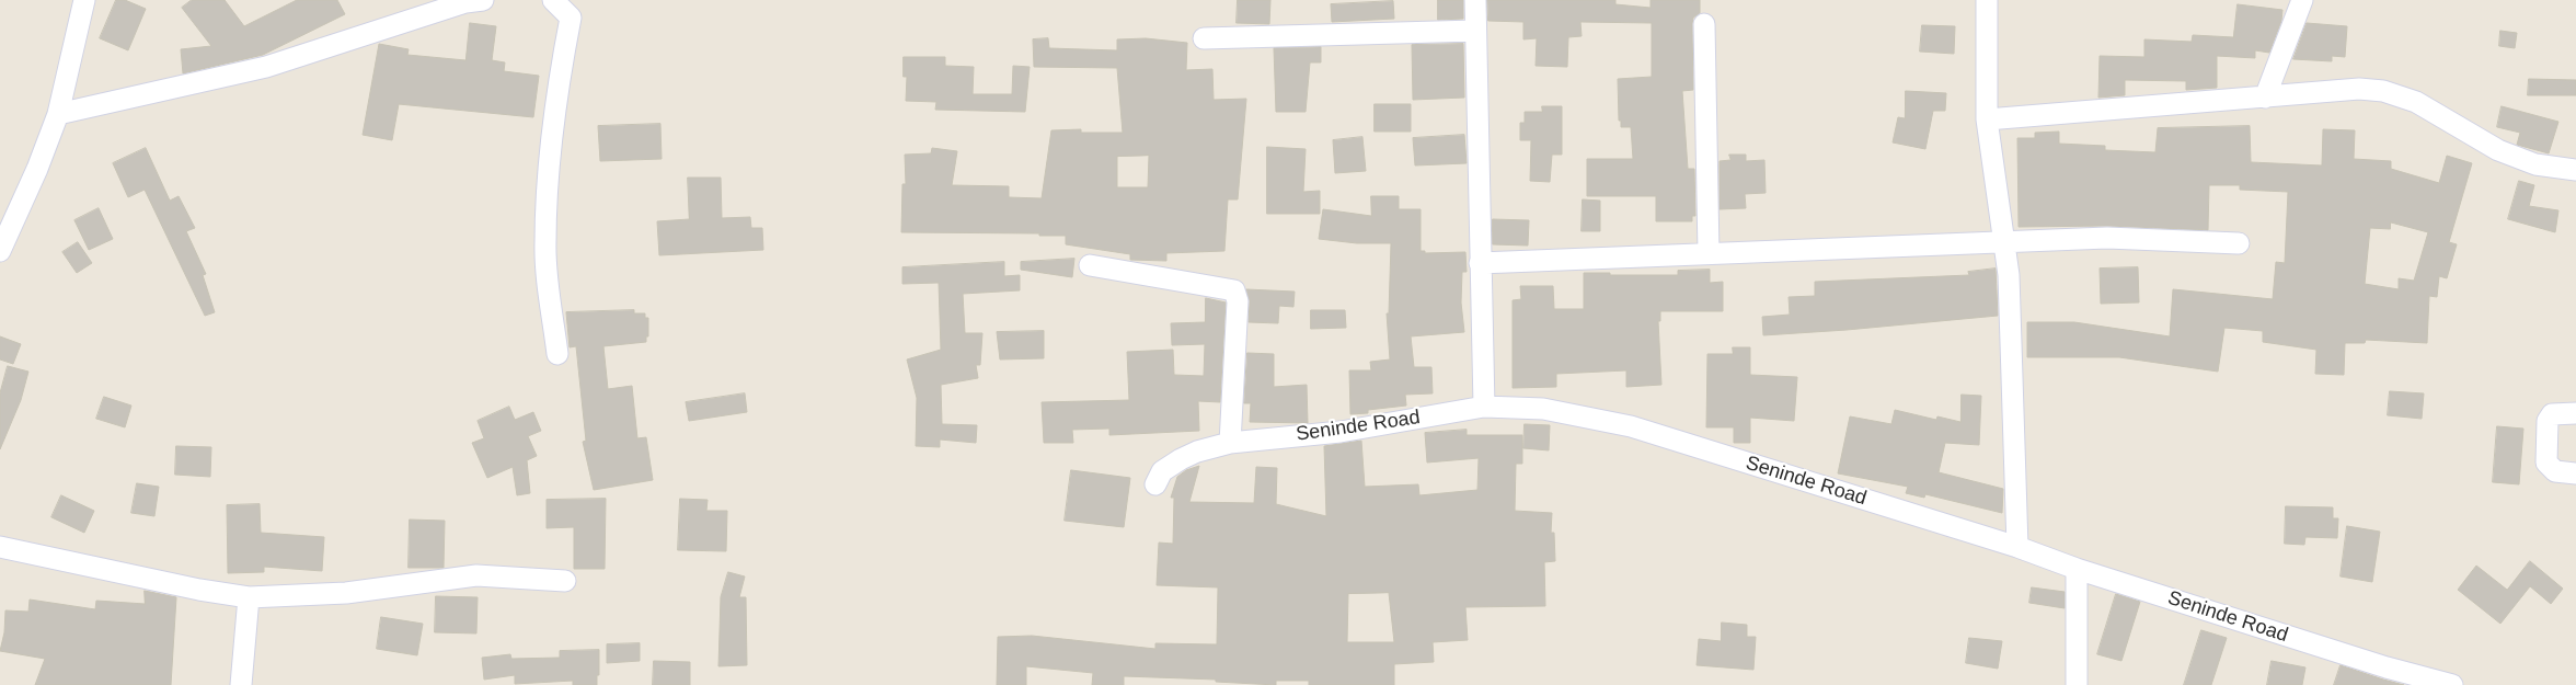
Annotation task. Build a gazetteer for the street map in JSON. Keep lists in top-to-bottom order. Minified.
{"streets":{"street":["Seninde Road"]}}
